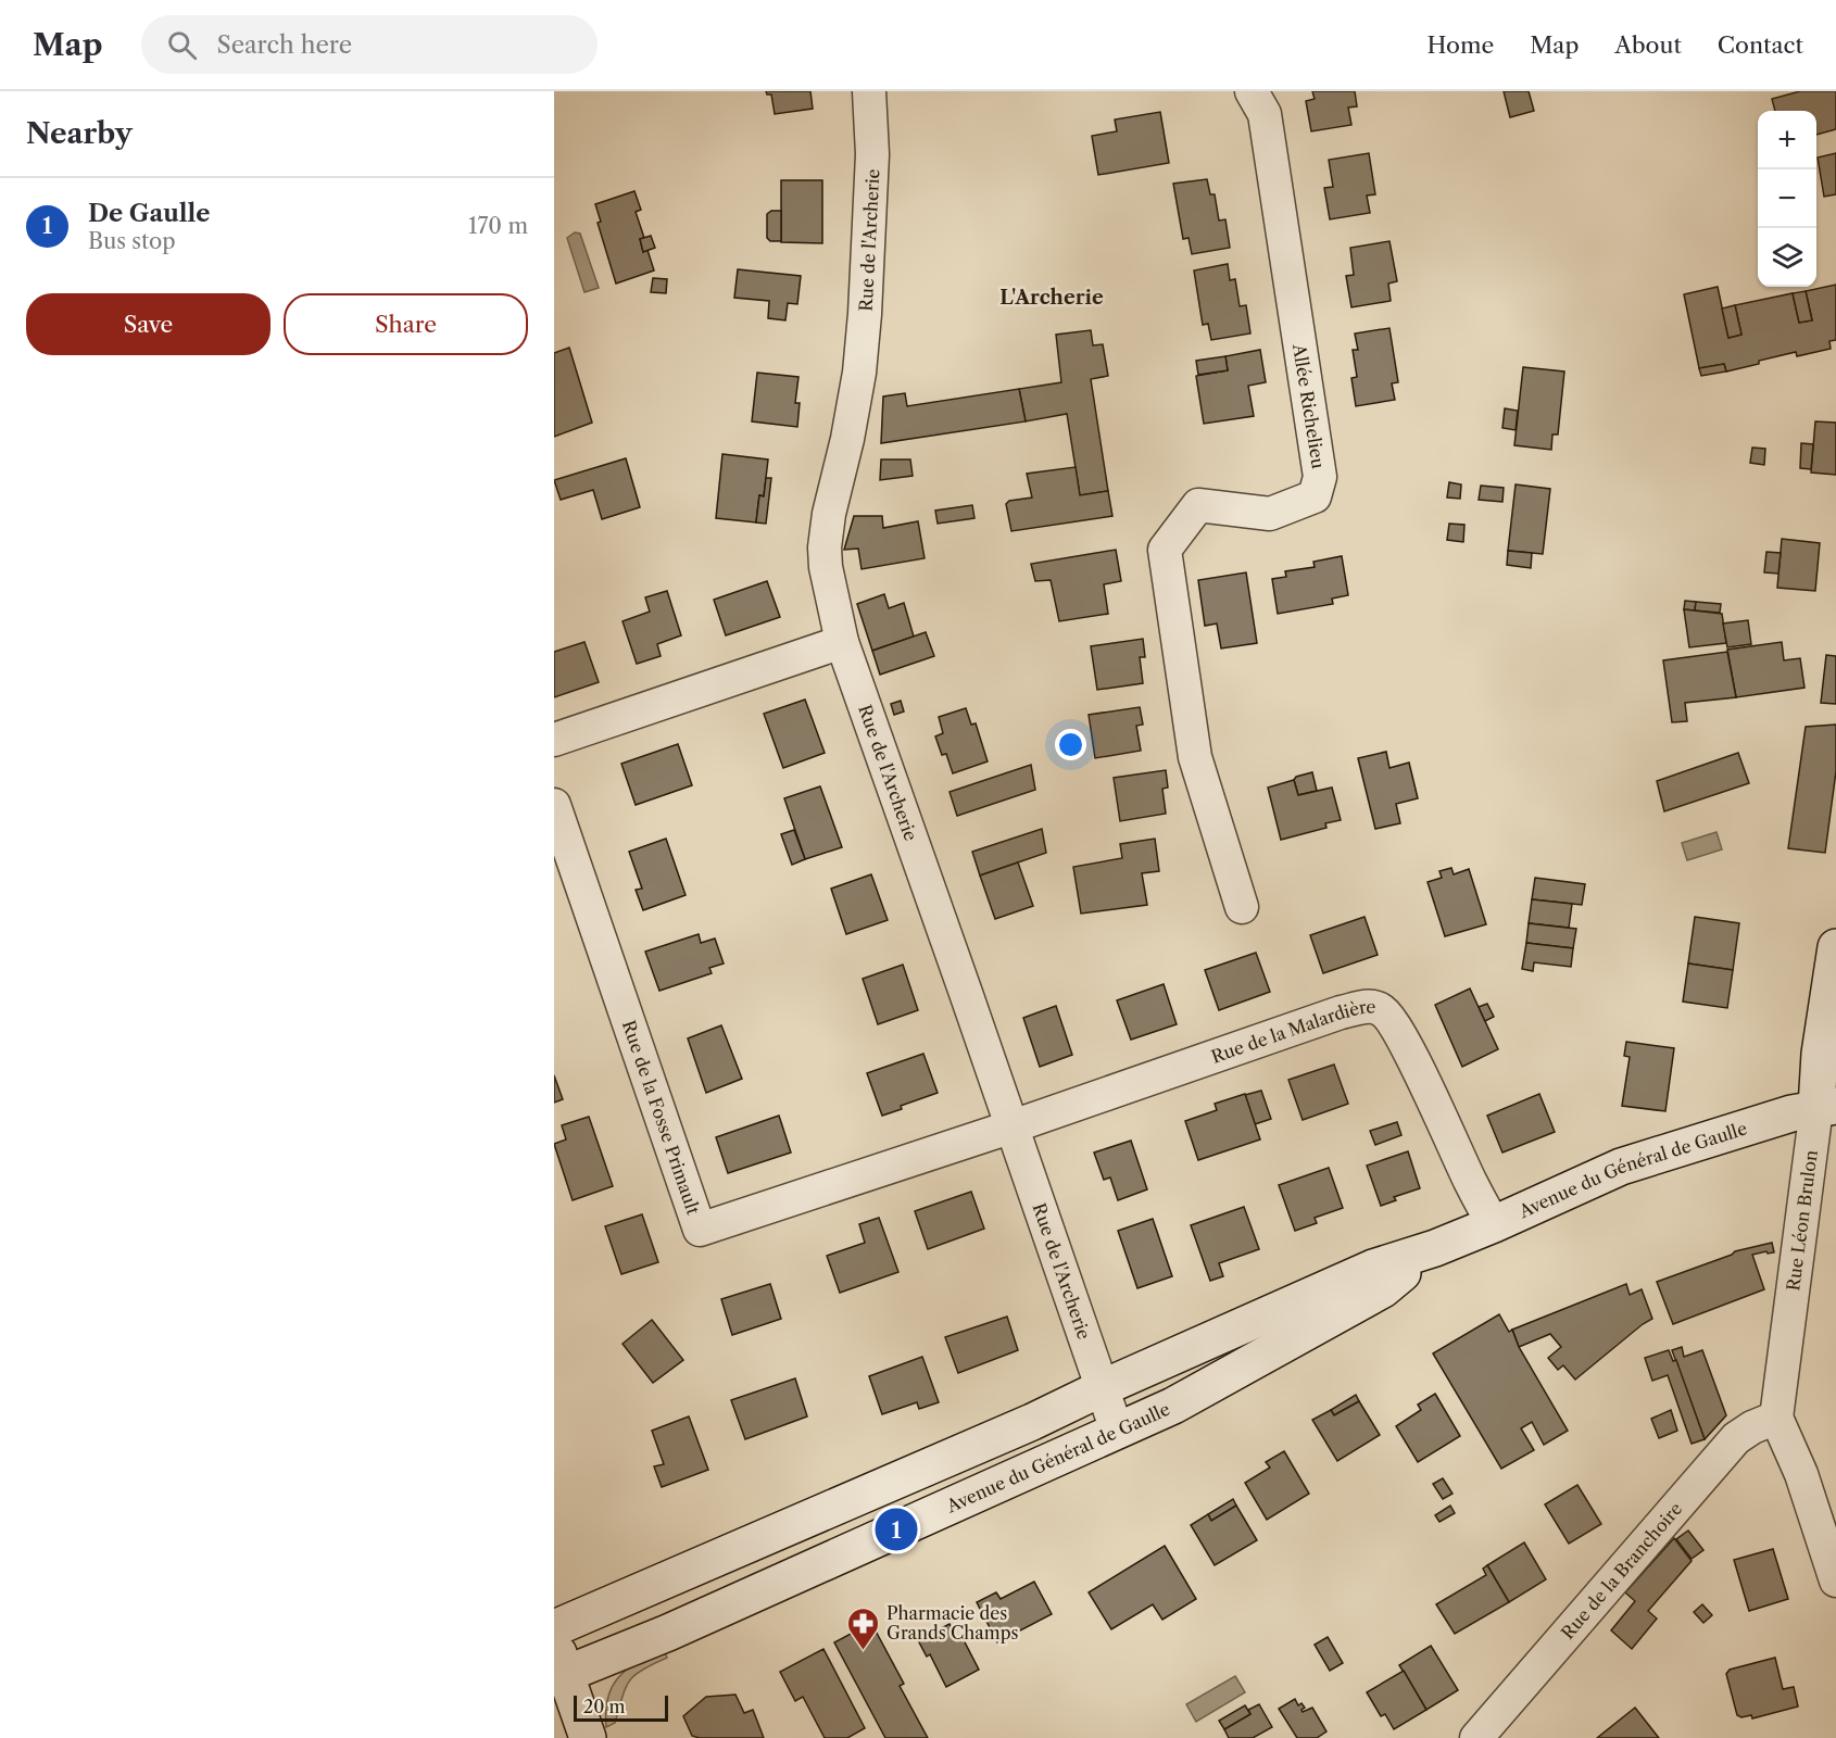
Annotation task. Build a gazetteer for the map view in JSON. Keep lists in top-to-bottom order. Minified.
{"streets":{"street":["Rue de l'Archerie","Allée Richelieu","Rue de la Malardière","Rue de la Fosse Primault","Avenue du Général de Gaulle","Rue Léon Brulon","Rue de la Branchoire"]},"crossings":[["Rue de l'Archerie","Rue de la Malardière"],["Rue de l'Archerie","Rue de la Fosse Primault"],["Rue de l'Archerie","Avenue du Général de Gaulle"],["Rue de la Malardière","Rue de la Fosse Primault"],["Rue de la Malardière","Avenue du Général de Gaulle"],["Avenue du Général de Gaulle","Rue Léon Brulon"],["Rue Léon Brulon","Rue de la Branchoire"]],"districts":["L'Archerie"],"places":{"pharmacy":["Pharmacie des Grands Champs"]},"scale_bar":"20 m","page":{"header":"Map","search":"Search here","nav":["Home","Map","About","Contact"],"heading":"Nearby","map_buttons":["+","−"],"list":[{"mark":"1","name":"De Gaulle","note":"Bus stop","value":"170 m"}],"buttons":["Save","Share"],"pins":"1","scale":"20 m"}}
